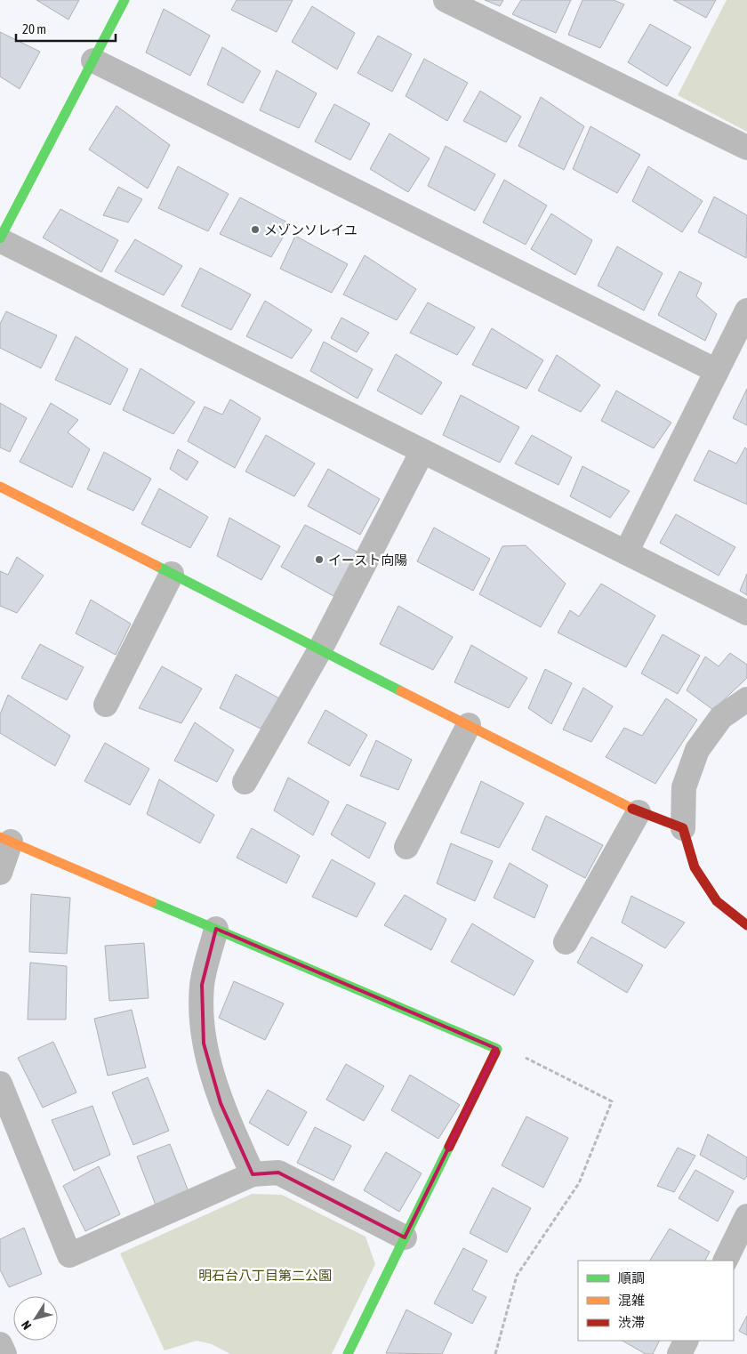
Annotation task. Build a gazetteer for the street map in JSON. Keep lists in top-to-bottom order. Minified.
{"parks":["明石台八丁目第二公園"],"places":["メゾンソレイユ","イースト向陽"],"legend":["順調","混雑","渋滞"],"scale_bar":"20 m","north":"bottom left"}
